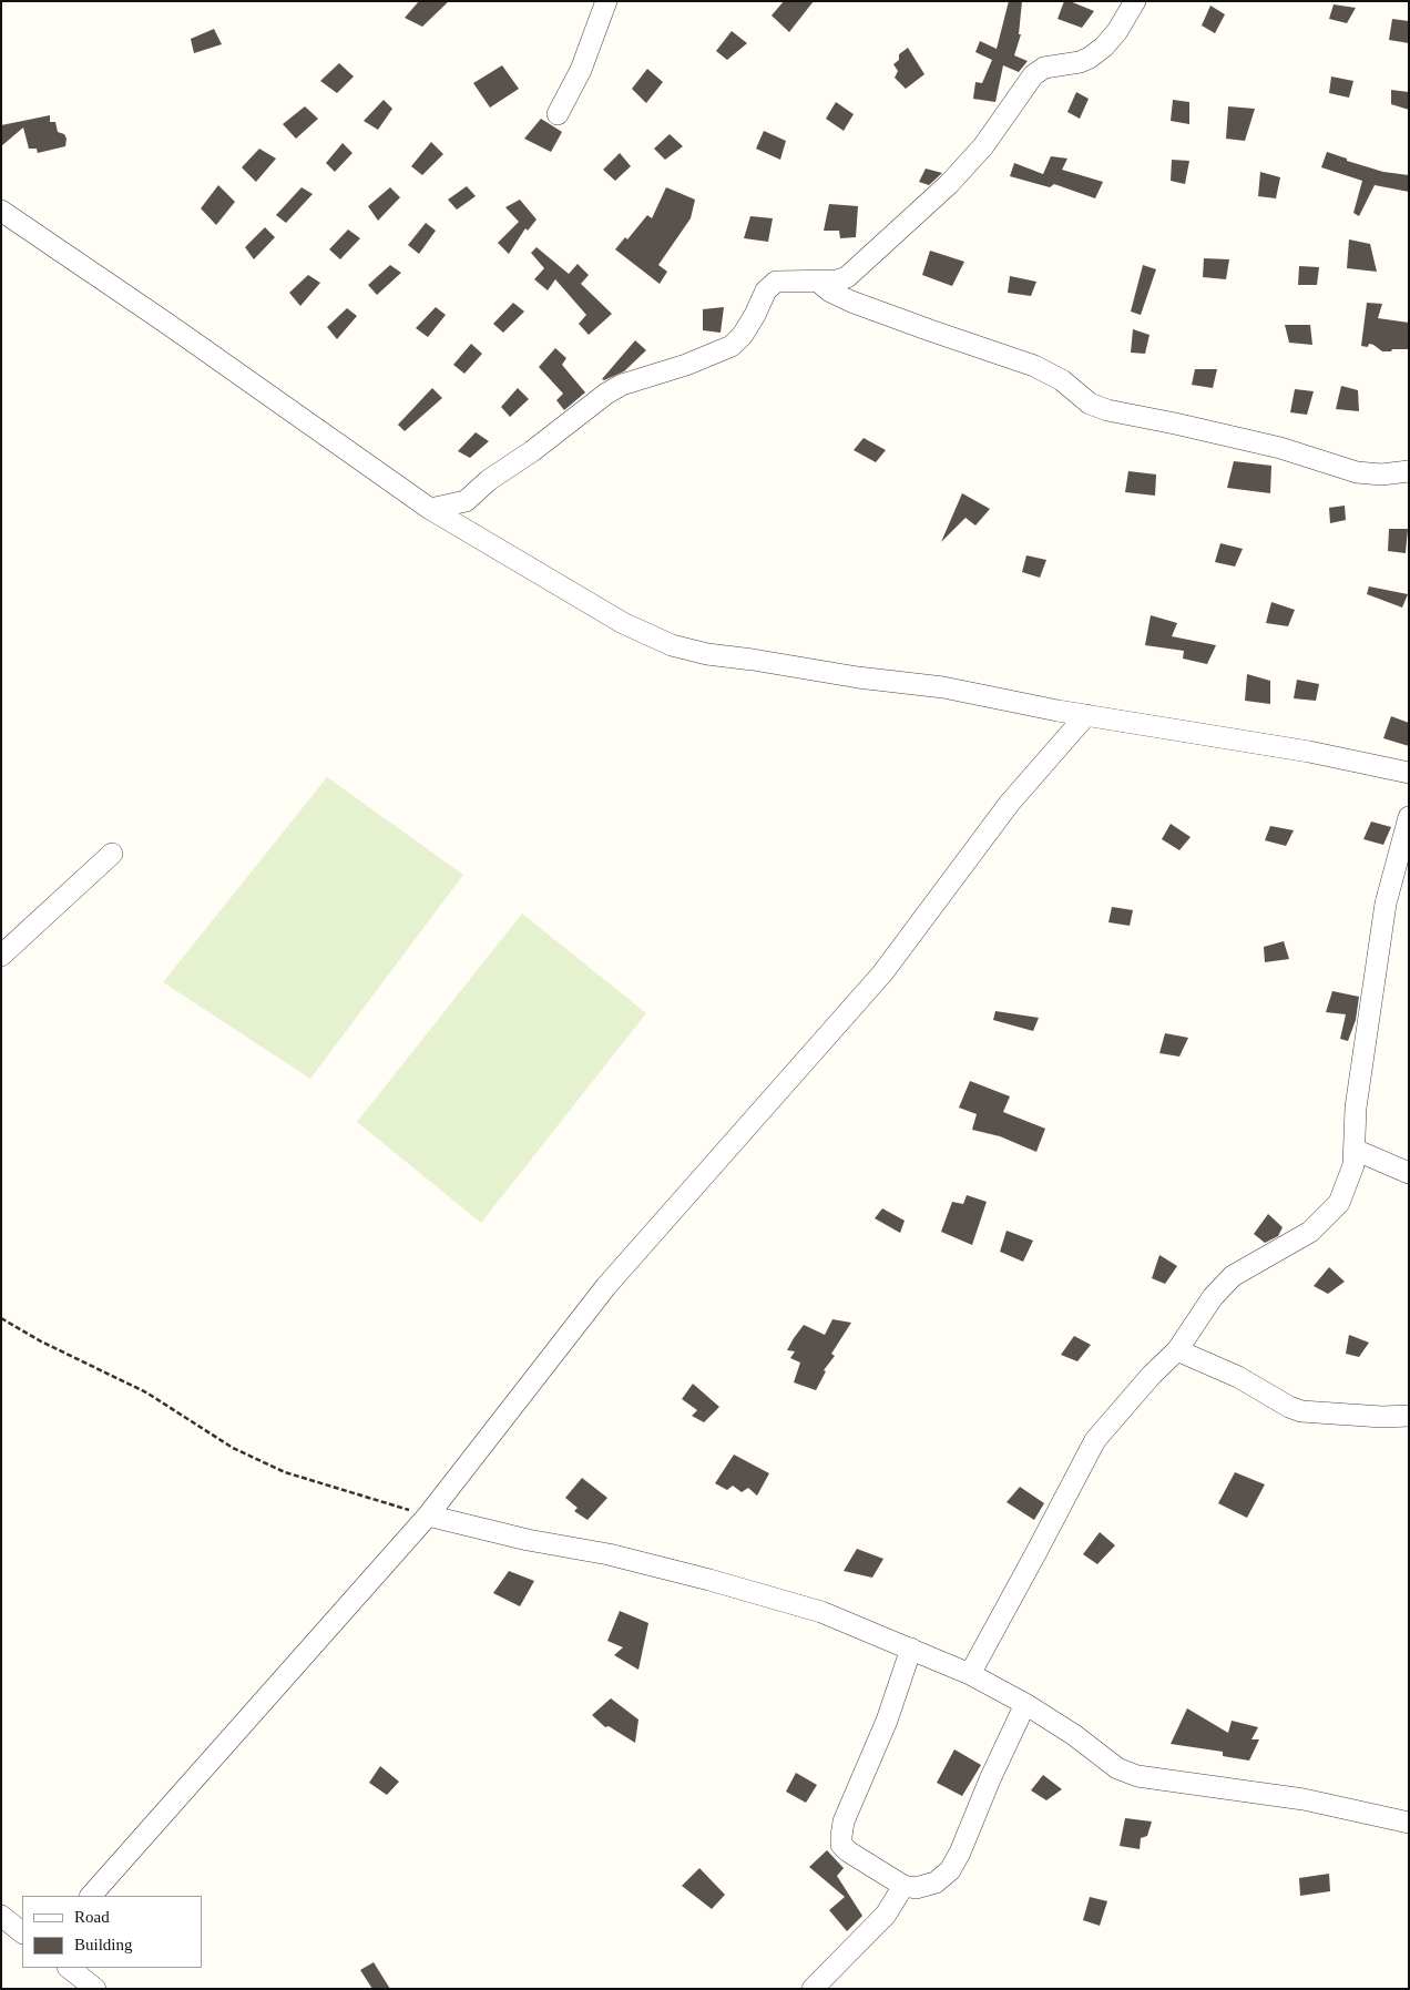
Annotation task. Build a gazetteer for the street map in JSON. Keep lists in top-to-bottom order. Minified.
{"legend":["Road","Building"]}
